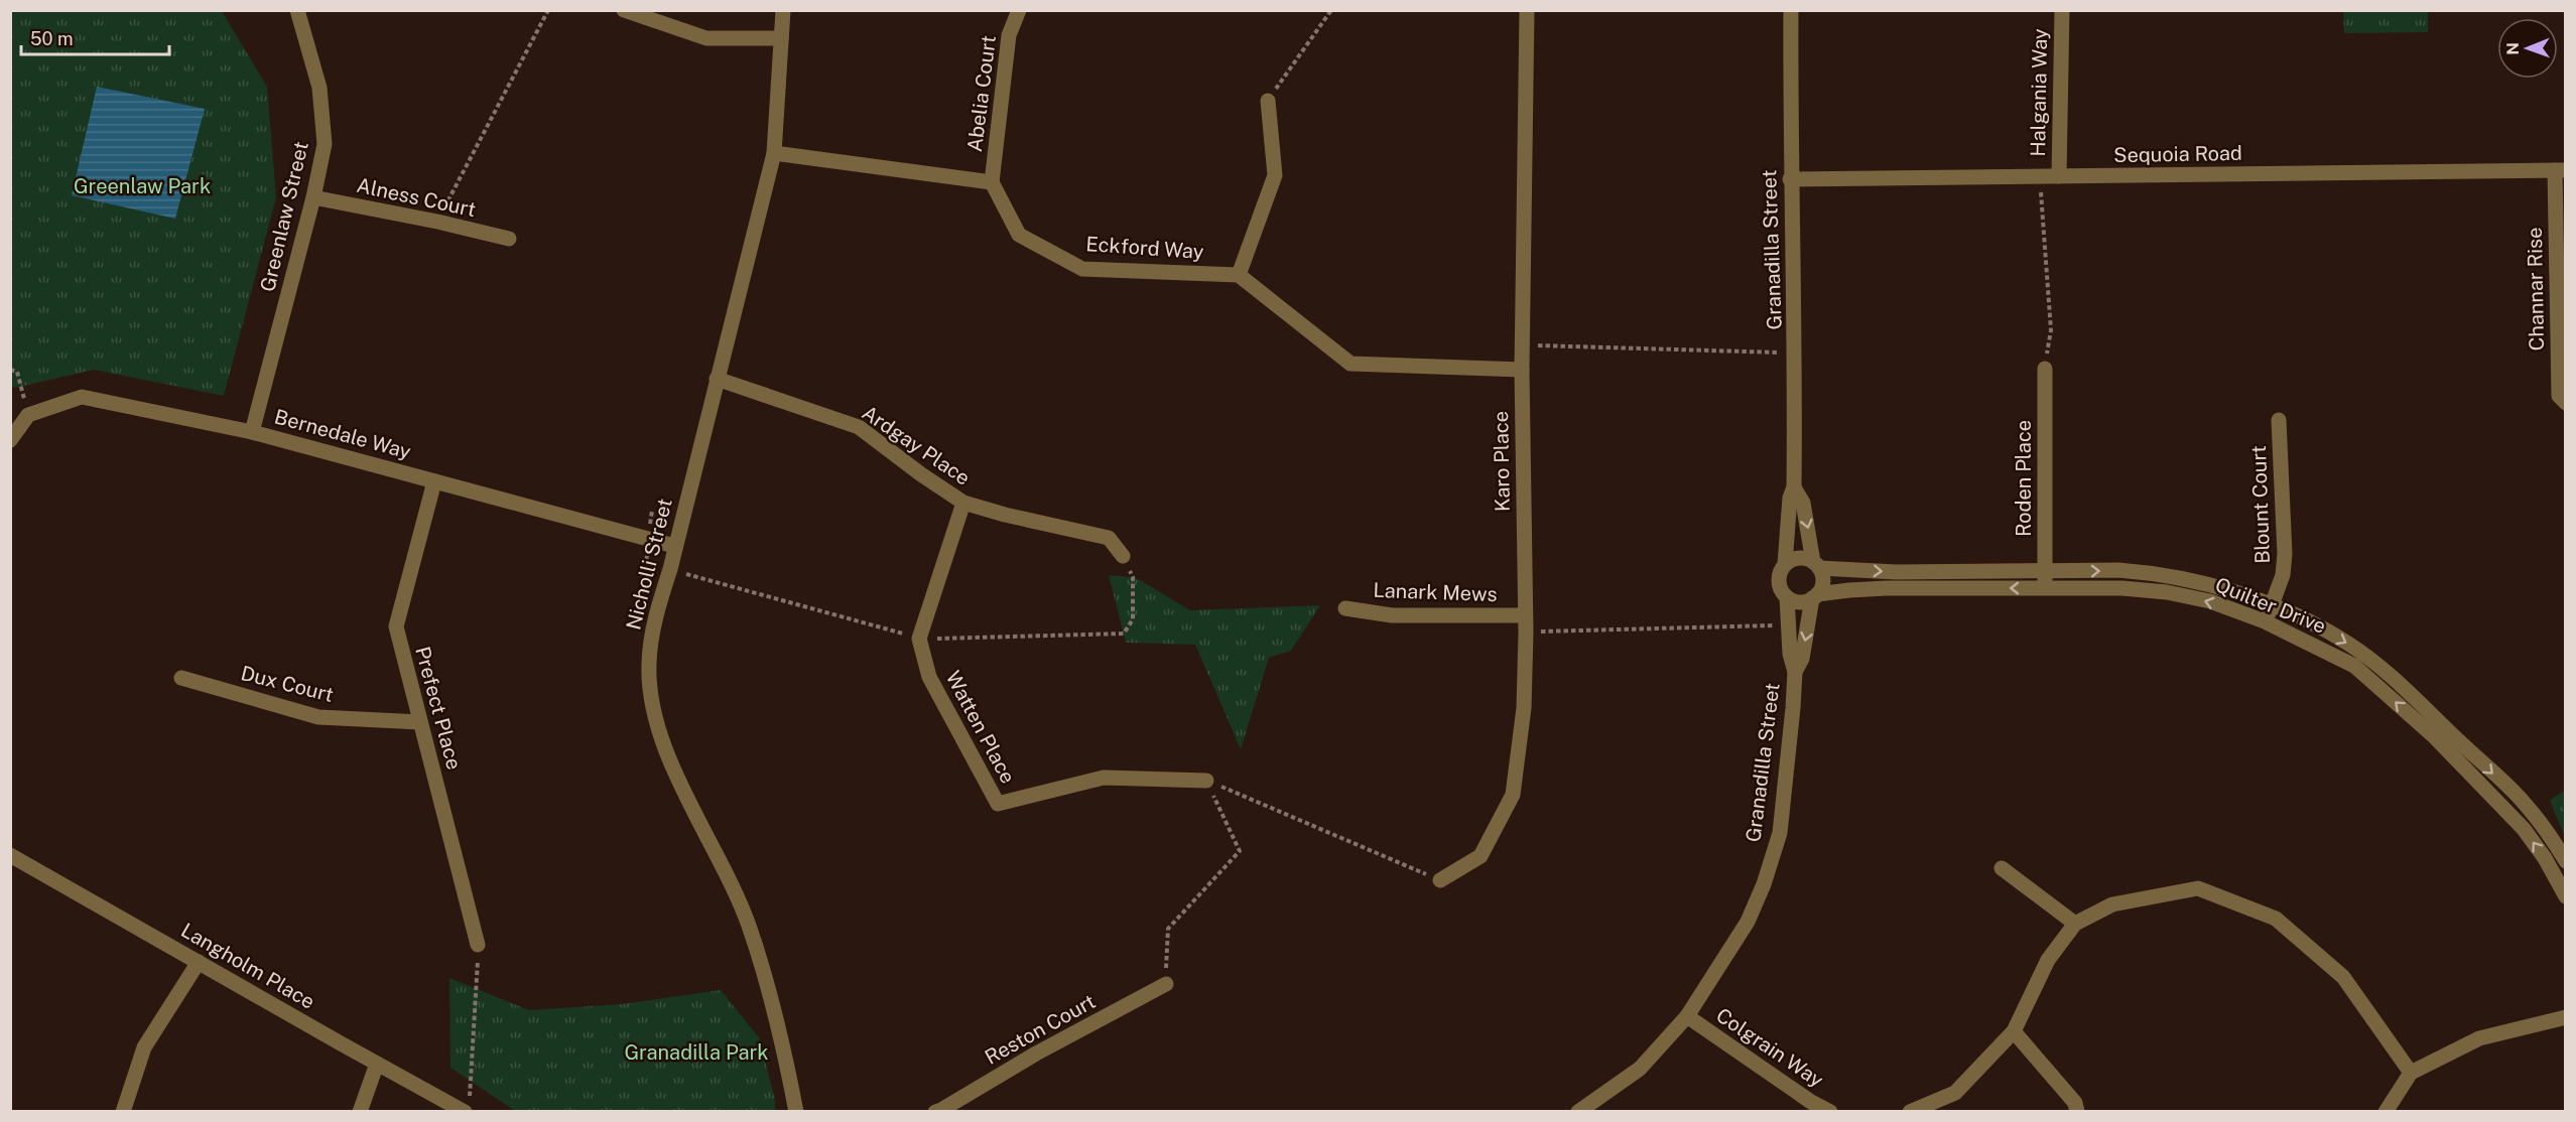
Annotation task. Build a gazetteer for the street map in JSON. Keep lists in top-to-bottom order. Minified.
{"streets":{"street":["Halgania Way","Abelia Court","Sequoia Road","Alness Court","Greenlaw Street","Eckford Way","Granadilla Street","Channar Rise","Bernedale Way","Ardgay Place","Karo Place","Roden Place","Blount Court","Nicholli Street","Lanark Mews","Quilter Drive","Dux Court","Prefect Place","Watten Place","Langholm Place","Reston Court","Colgrain Way"]},"crossings":[["Halgania Way","Sequoia Road"],["Abelia Court","Eckford Way"],["Sequoia Road","Granadilla Street"],["Sequoia Road","Channar Rise"],["Alness Court","Greenlaw Street"],["Greenlaw Street","Bernedale Way"],["Granadilla Street","Quilter Drive"],["Granadilla Street","Colgrain Way"],["Bernedale Way","Nicholli Street"],["Bernedale Way","Prefect Place"],["Ardgay Place","Nicholli Street"],["Karo Place","Lanark Mews"],["Roden Place","Quilter Drive"],["Blount Court","Quilter Drive"],["Dux Court","Prefect Place"]],"parks":["Greenlaw Park","Granadilla Park"],"scale_bar":"50 m","north":"left"}
